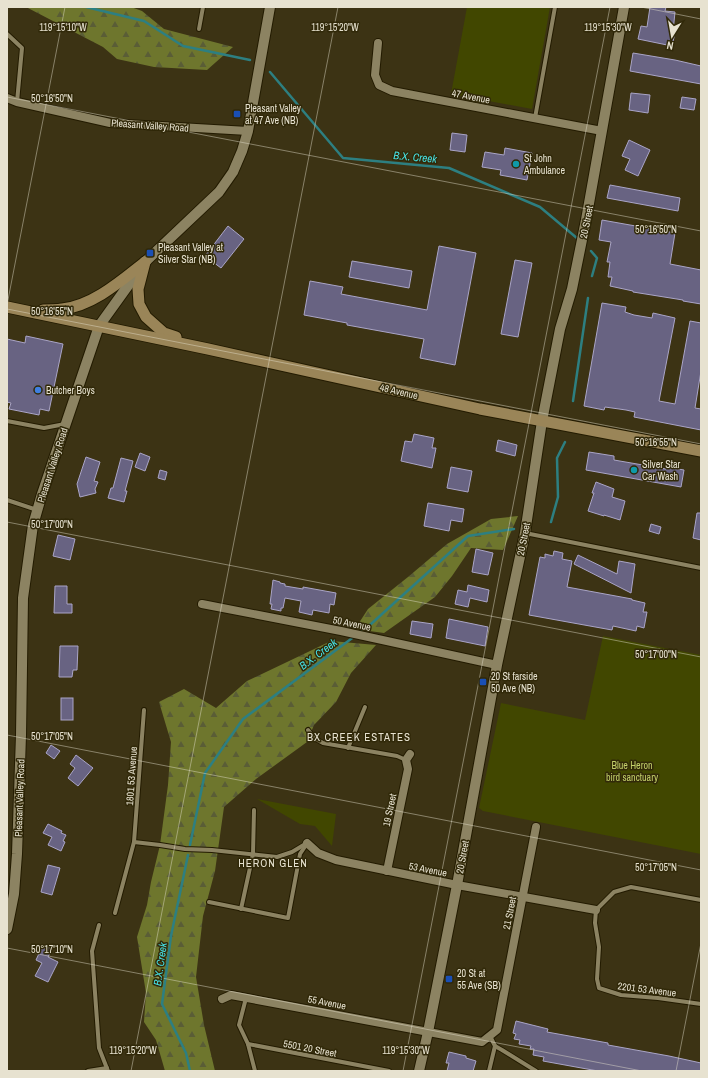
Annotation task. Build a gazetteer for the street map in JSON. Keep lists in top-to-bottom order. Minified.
{"streets":{"main road":["48 Avenue"],"street":["47 Avenue","Pleasant Valley Road","20 Street","50 Avenue","19 Street","53 Avenue","21 Street","55 Avenue"],"lane":["1801 53 Avenue","2201 53 Avenue","5501 20 Street"]},"crossings":[["47 Avenue","20 Street"],["Pleasant Valley Road","48 Avenue"],["20 Street","48 Avenue"],["20 Street","50 Avenue"],["20 Street","53 Avenue"],["20 Street","55 Avenue"],["19 Street","53 Avenue"],["53 Avenue","21 Street"],["53 Avenue","2201 53 Avenue"],["21 Street","55 Avenue"]],"districts":["BX CREEK ESTATES","HERON GLEN"],"water":["B.X. Creek"],"parks":["Blue Heron bird sanctuary"],"places":{"transit":["Pleasant Valley at 47 Ave (NB)","Pleasant Valley at Silver Star (NB)","20 St farside 50 Ave (NB)","20 St at 55 Ave (SB)"],"other":["St John Ambulance","Butcher Boys","Silver Star Car Wash"]},"north":"bottom","coordinates":["119°15'10\"W","119°15'20\"W","119°15'30\"W","50°16'50\"N","50°16'55\"N","50°17'00\"N","50°17'05\"N","50°17'10\"N"]}
